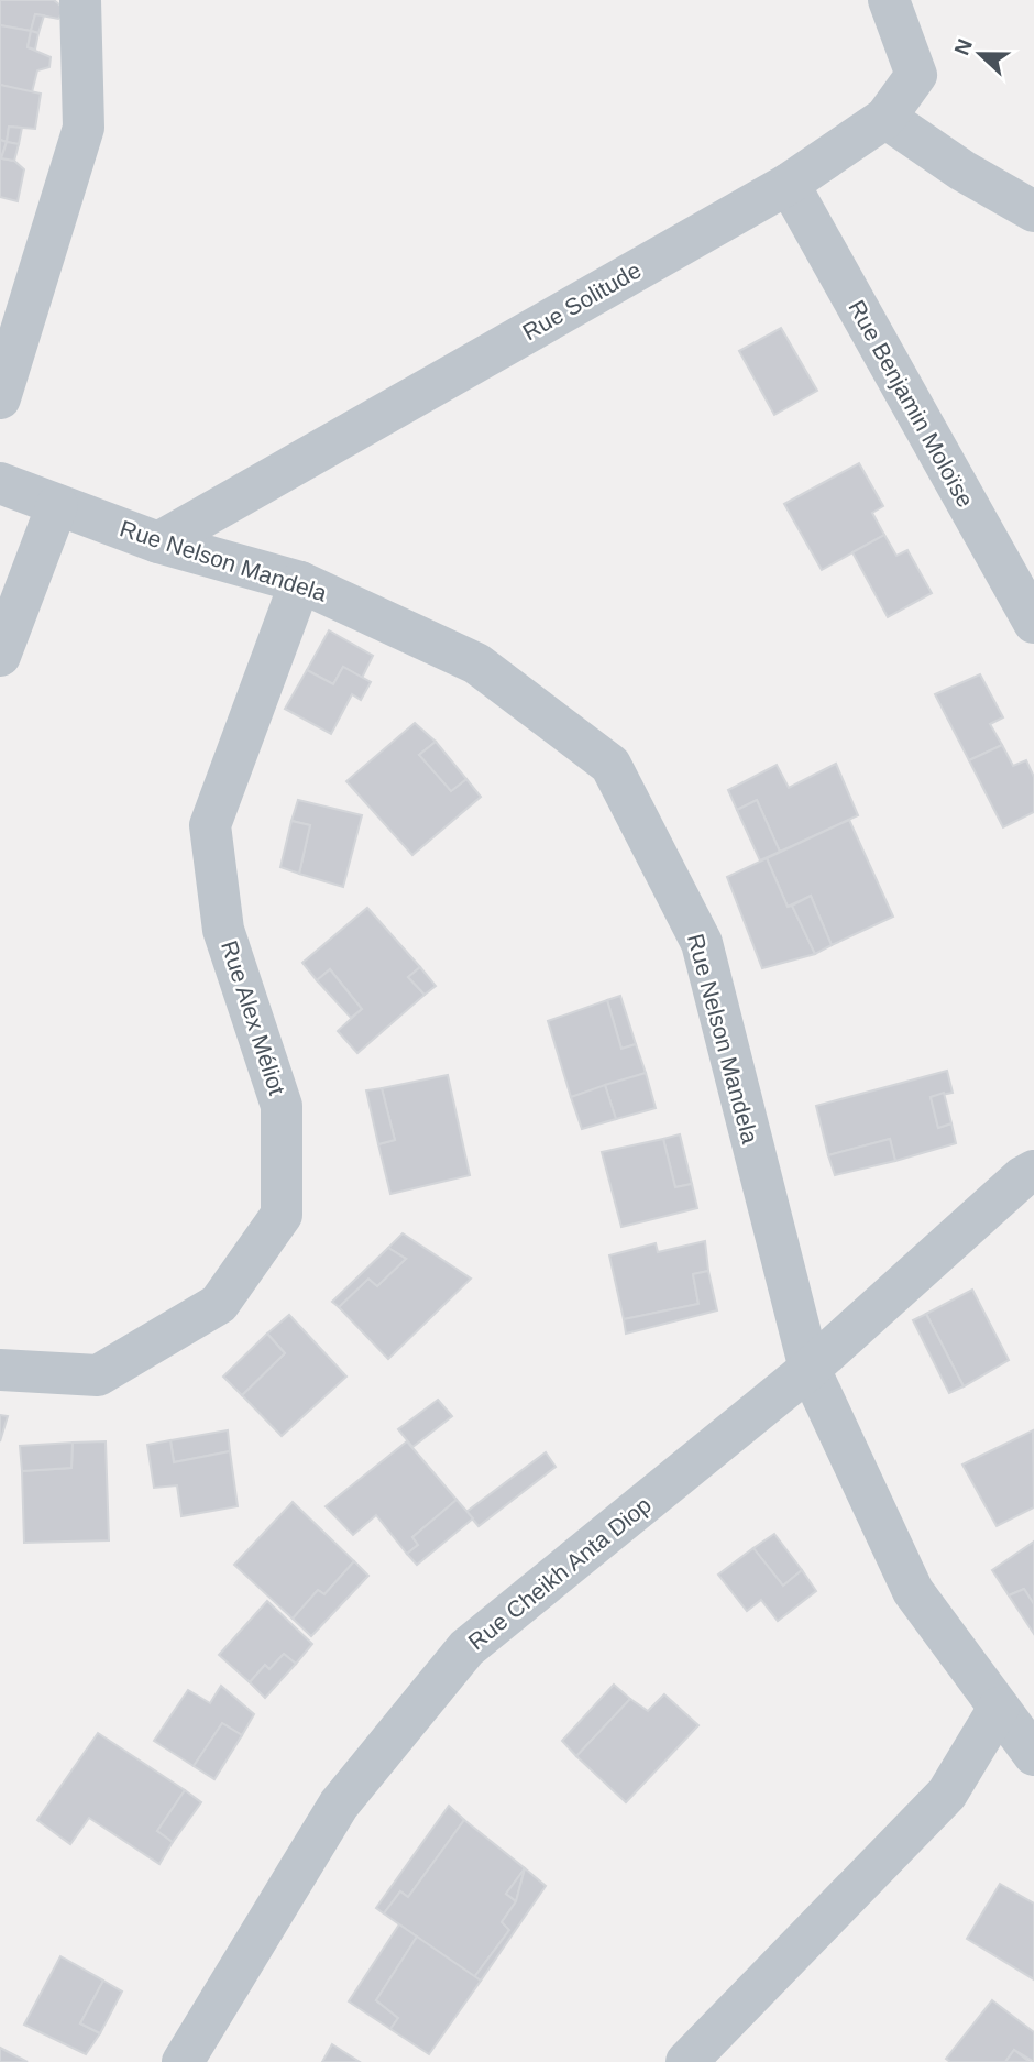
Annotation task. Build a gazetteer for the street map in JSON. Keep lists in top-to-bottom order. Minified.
{"streets":{"street":["Rue Solitude","Rue Benjamin Moloïse","Rue Nelson Mandela","Rue Alex Méliot","Rue Cheikh Anta Diop"]},"crossings":[["Rue Solitude","Rue Benjamin Moloïse"],["Rue Solitude","Rue Nelson Mandela"],["Rue Nelson Mandela","Rue Alex Méliot"],["Rue Nelson Mandela","Rue Cheikh Anta Diop"]],"north":"left"}
